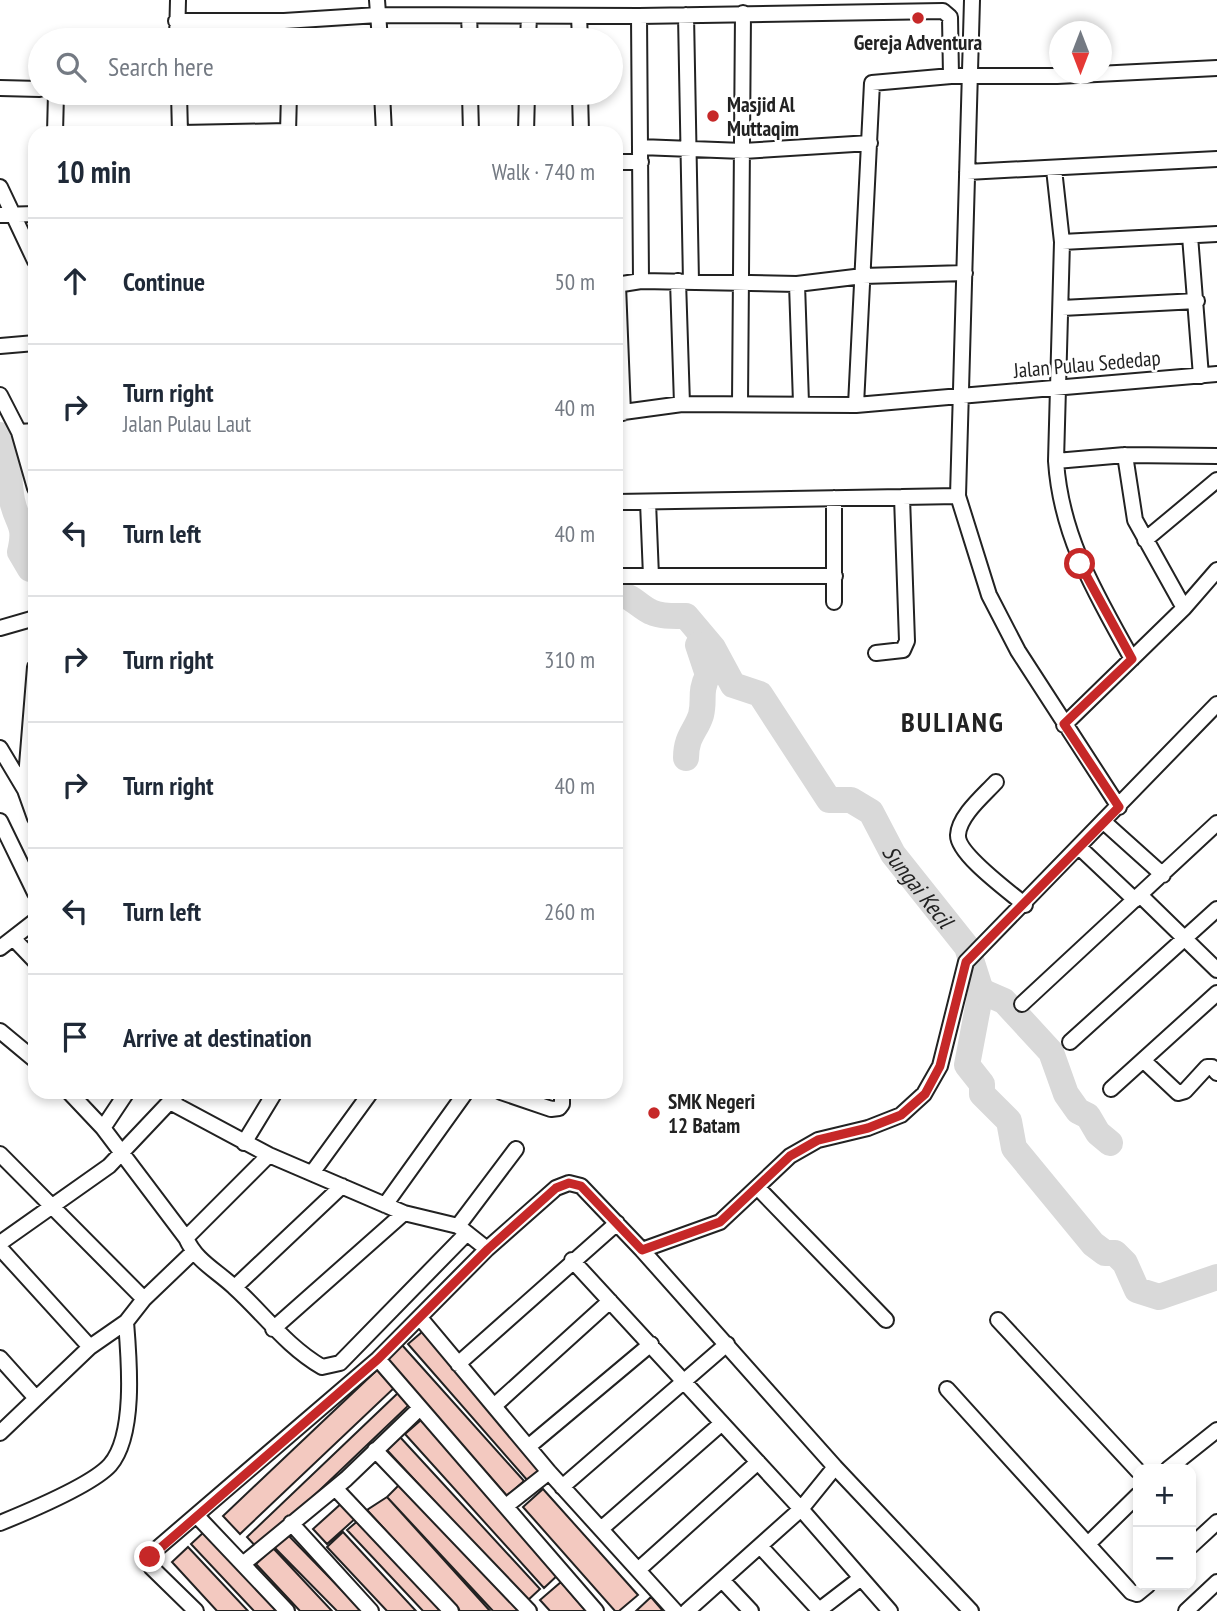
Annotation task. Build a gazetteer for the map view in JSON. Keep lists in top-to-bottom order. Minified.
{"streets":{"street":["Jalan Pulau Sededap"]},"districts":["BULIANG"],"water":["Sungai Kecil"],"places":["Gereja Adventura","Masjid Al Muttaqim","SMK Negeri 12 Batam"],"north":"bottom","page":{"search":"Search here","heading":["10 min","Walk · 740 m"],"list":[["Continue","50 m"],["Turn right","Jalan Pulau Laut","40 m"],["Turn left","40 m"],["Turn right","310 m"],["Turn right","40 m"],["Turn left","260 m"],"Arrive at destination"],"map_buttons":["+","−"]}}
